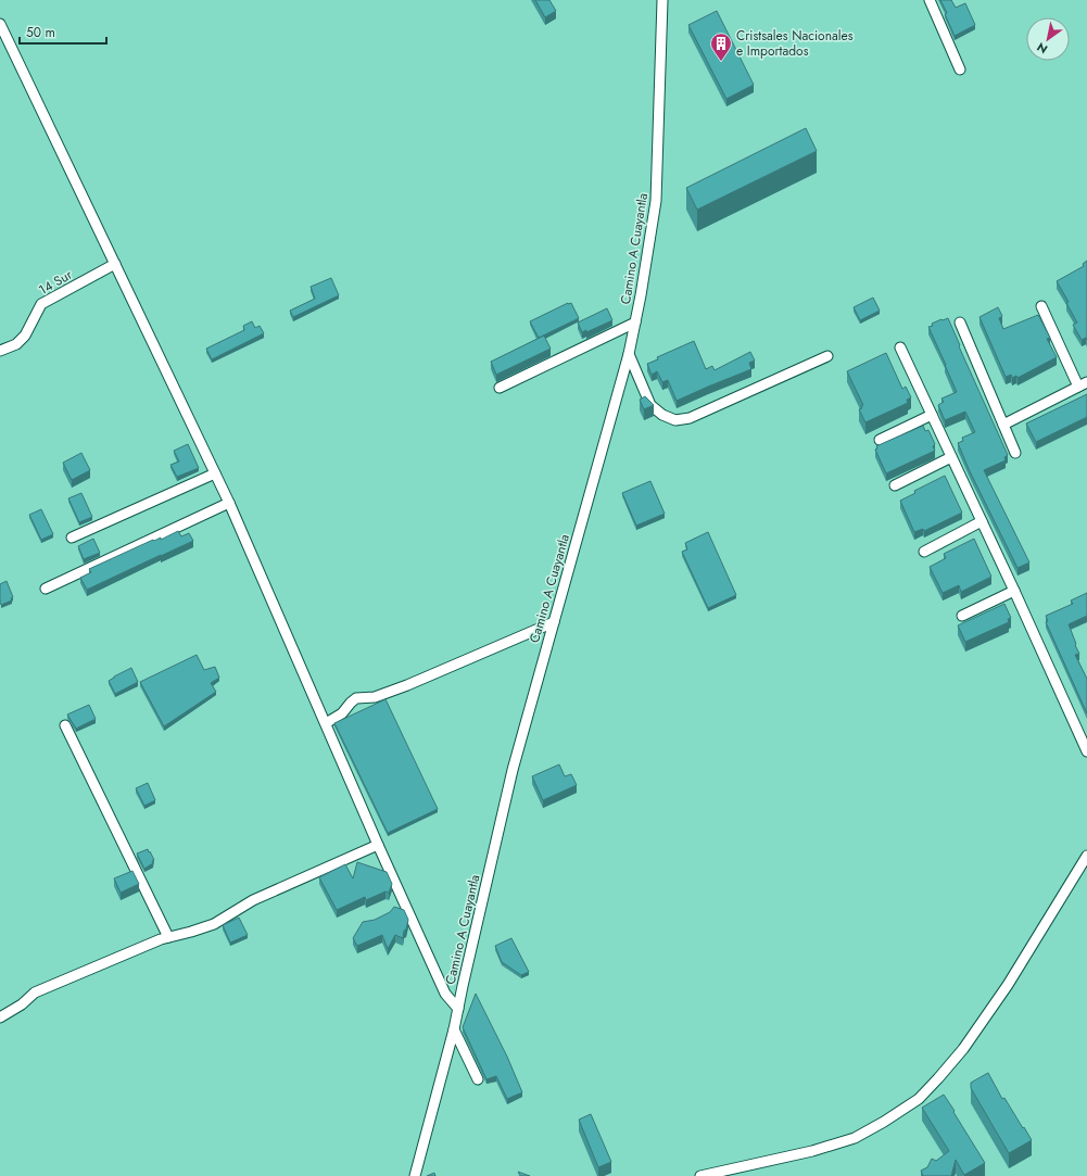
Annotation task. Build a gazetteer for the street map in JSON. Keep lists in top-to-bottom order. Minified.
{"streets":{"street":["Camino A Cuayantla","14 Sur"]},"places":{"building":["Cristsales Nacionales e Importados"]},"scale_bar":"50 m","north":"bottom left"}
